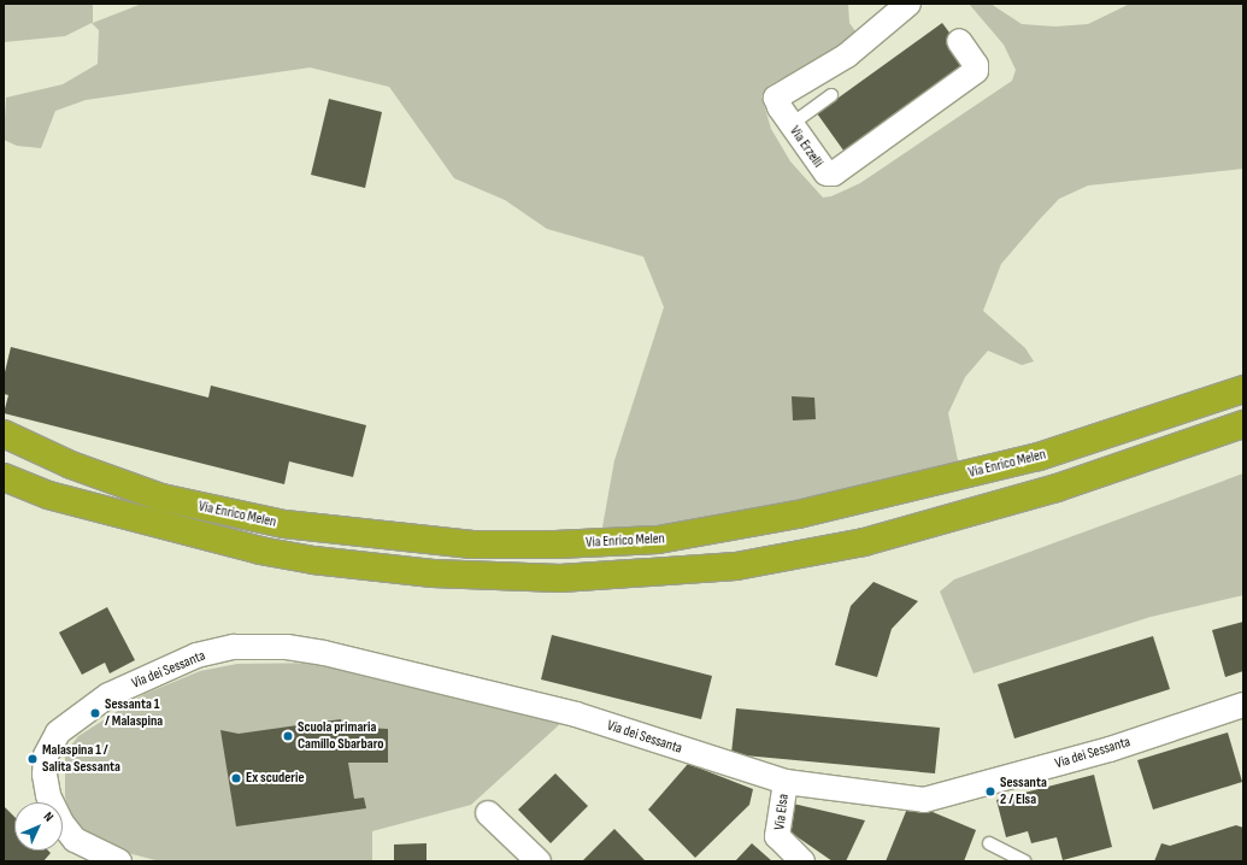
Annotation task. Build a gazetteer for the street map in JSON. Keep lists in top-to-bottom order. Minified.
{"streets":{"highway":["Via Enrico Melen"],"street":["Via Erzelli","Via dei Sessanta","Via Elsa"]},"crossings":[["Via dei Sessanta","Via Elsa"]],"places":["Sessanta 1 / Malaspina","Scuola primaria Camillo Sbarbaro","Malaspina 1 / Salita Sessanta","Ex scuderie","Sessanta 2 / Elsa"],"north":"top right"}
